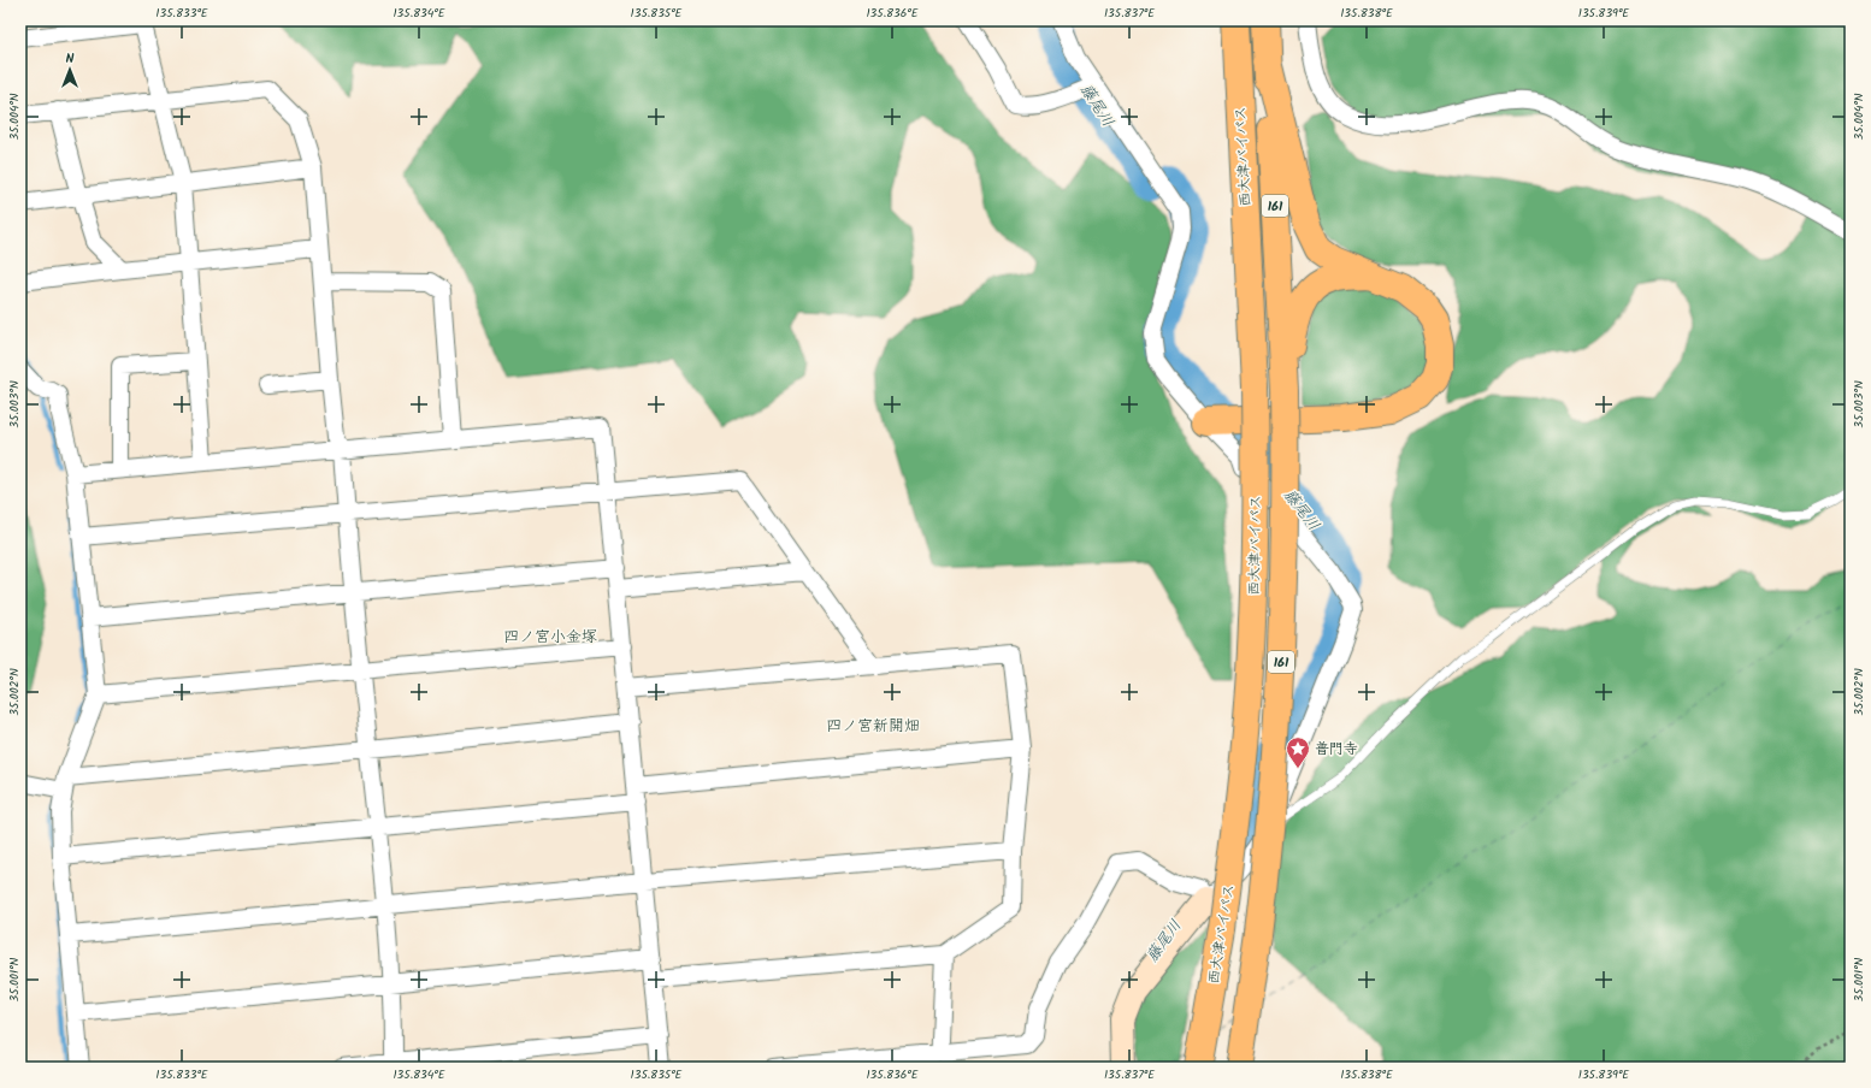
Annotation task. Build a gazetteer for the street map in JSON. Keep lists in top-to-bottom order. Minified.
{"streets":{"highway":["西大津バイパス","161"]},"districts":["四ノ宮小金塚","四ノ宮新開畑"],"water":["藤尾川"],"places":{"place":["普門寺"]},"north":"top","coordinates":["135.833°E","135.834°E","135.835°E","135.836°E","135.837°E","135.838°E","135.839°E","35.004°N","35.003°N","35.002°N","35.001°N"]}
